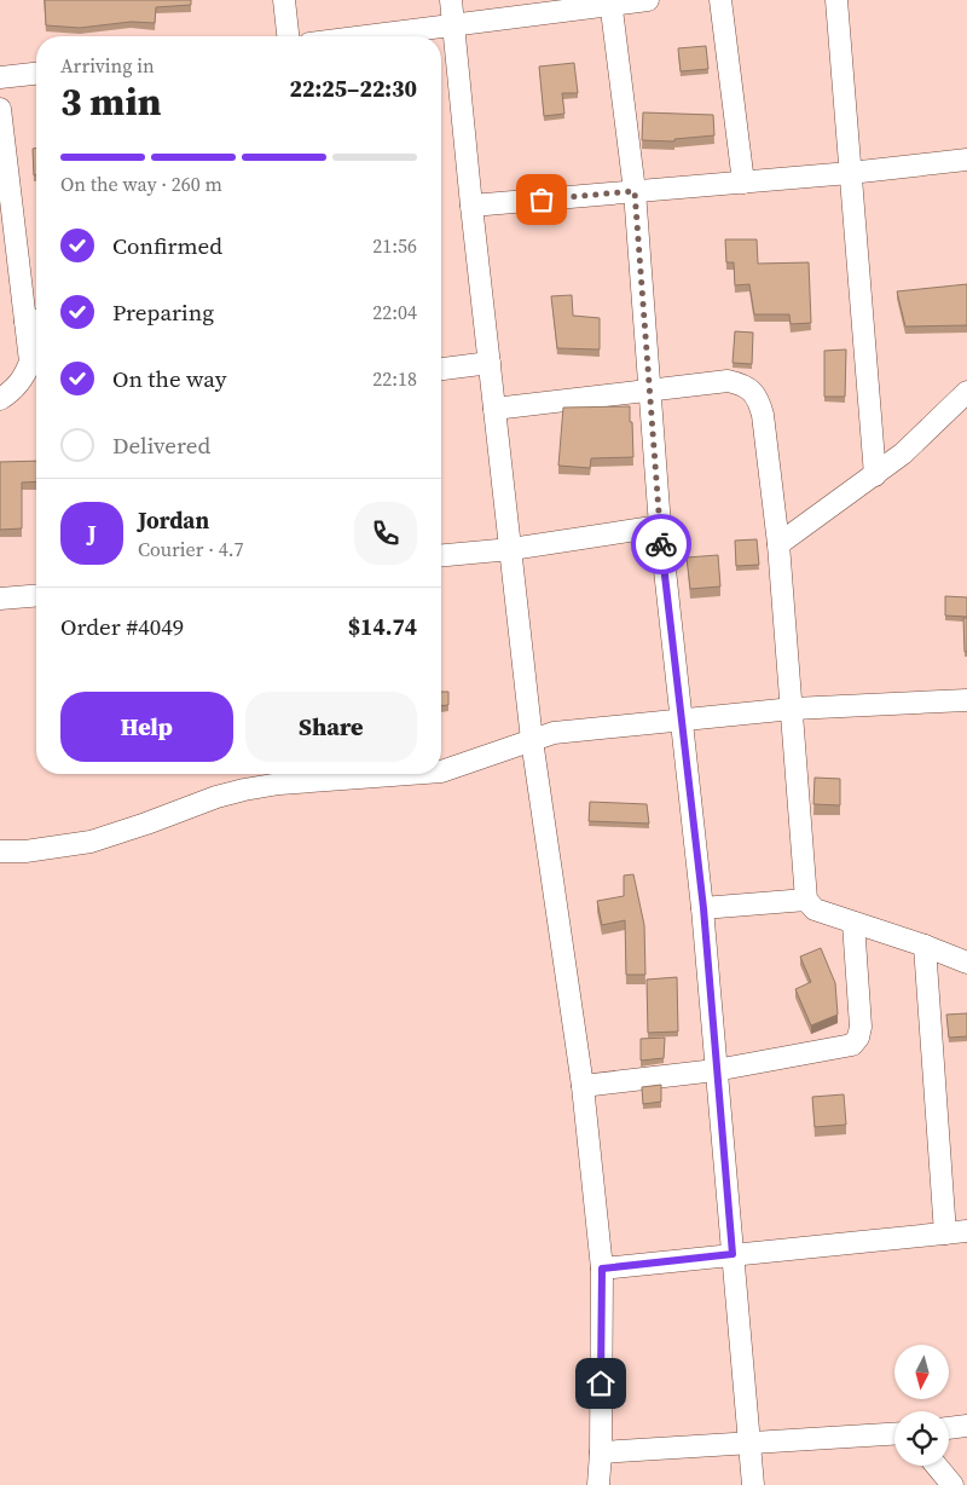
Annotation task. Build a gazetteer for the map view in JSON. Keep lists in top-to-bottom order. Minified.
{"north":"bottom","page":{"heading":["3 min","Arriving in","22:25–22:30"],"panel":["Jordan","Courier · 4.7","Order #4049","$14.74"],"bar":"On the way · 260 m","list":[["Confirmed","21:56"],["Preparing","22:04"],["On the way","22:18"],"Delivered"],"round":"J","buttons":["Help","Share"]}}
